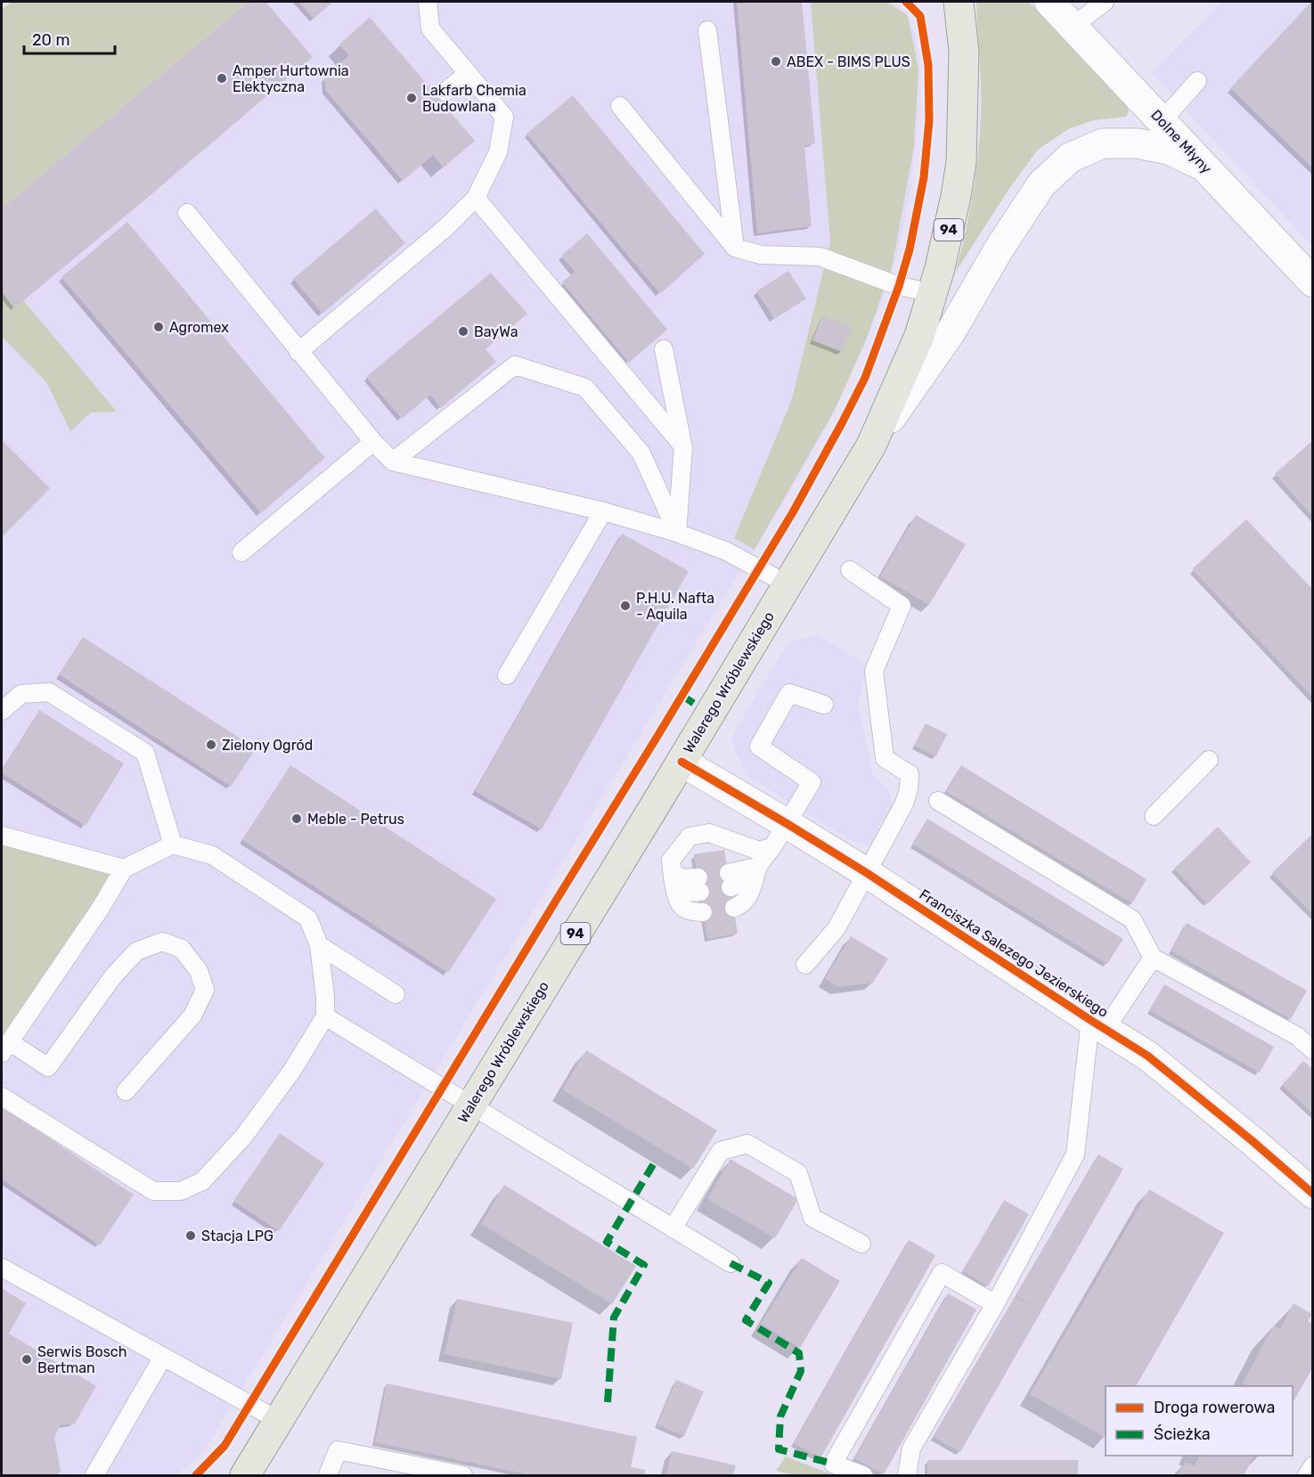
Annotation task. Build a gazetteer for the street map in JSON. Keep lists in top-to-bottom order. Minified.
{"streets":{"main road":["94","Walerego Wróblewskiego"],"street":["Dolne Młyny","Franciszka Salezego Jezierskiego"]},"crossings":[["Walerego Wróblewskiego","Franciszka Salezego Jezierskiego"]],"places":["ABEX - BIMS PLUS","Amper Hurtownia Elektyczna","Lakfarb Chemia Budowlana","Agromex","BayWa","P.H.U. Nafta - Aquila","Zielony Ogród","Meble - Petrus","Stacja LPG","Serwis Bosch Bertman"],"legend":["Droga rowerowa","Ścieżka"],"scale_bar":"20 m"}
